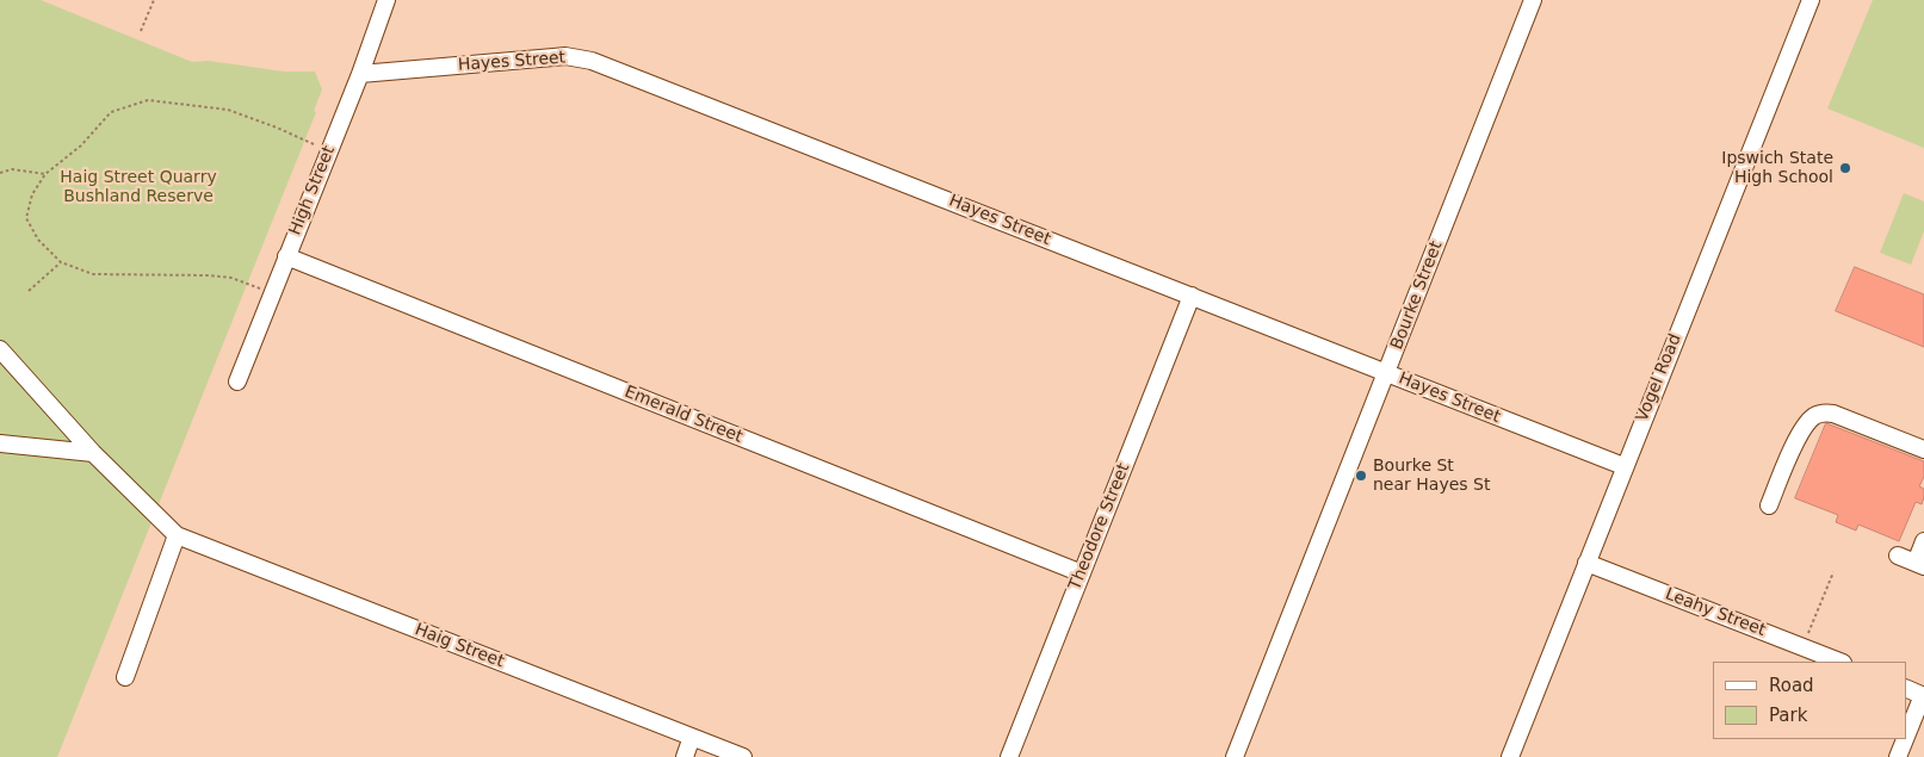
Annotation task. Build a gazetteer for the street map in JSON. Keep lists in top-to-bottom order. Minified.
{"streets":{"street":["Hayes Street","High Street","Bourke Street","Vogel Road","Emerald Street","Theodore Street","Leahy Street","Haig Street"]},"crossings":[["Hayes Street","High Street"],["Hayes Street","Bourke Street"],["Hayes Street","Vogel Road"],["Hayes Street","Theodore Street"],["High Street","Emerald Street"],["Vogel Road","Leahy Street"],["Emerald Street","Theodore Street"]],"parks":["Haig Street Quarry Bushland Reserve"],"places":["Ipswich State High School","Bourke St near Hayes St"],"legend":["Road","Park"]}
